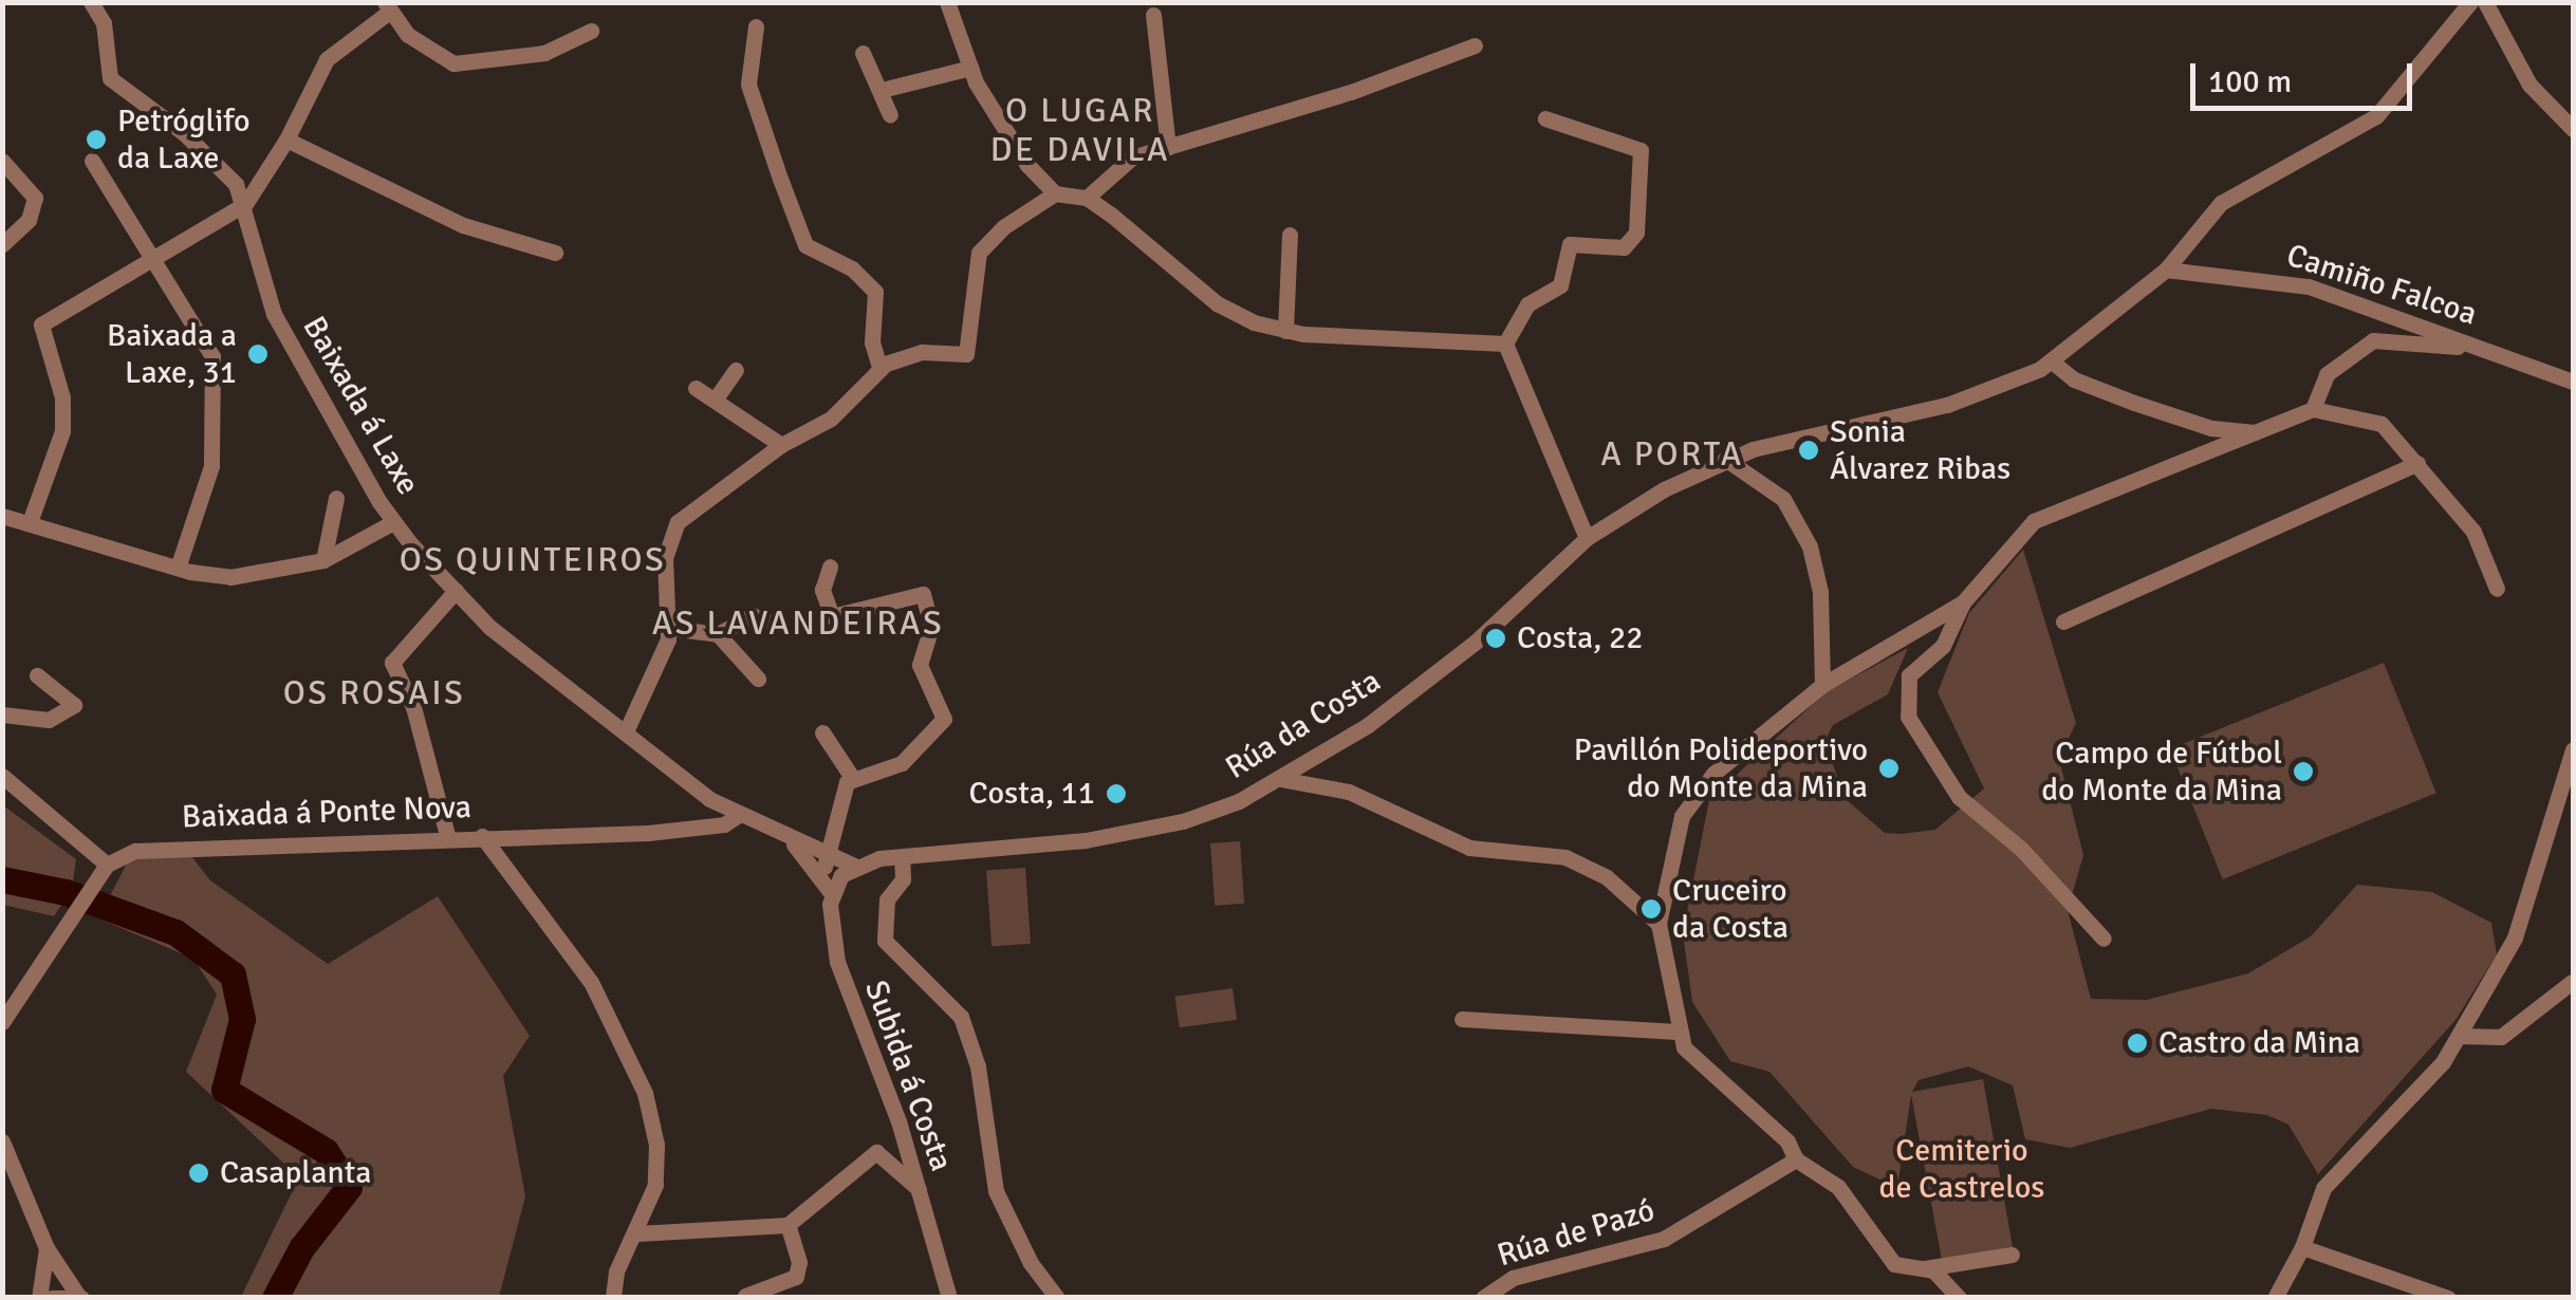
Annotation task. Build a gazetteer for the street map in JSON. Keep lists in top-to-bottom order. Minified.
{"streets":{"street":["Camiño Falcoa","Baixada á Laxe","Rúa da Costa","Baixada á Ponte Nova","Subida á Costa","Rúa de Pazó"]},"crossings":[["Camiño Falcoa","Rúa da Costa"],["Baixada á Laxe","Rúa da Costa"],["Baixada á Laxe","Baixada á Ponte Nova"],["Baixada á Laxe","Subida á Costa"],["Rúa da Costa","Subida á Costa"]],"districts":["O LUGAR DE DAVILA","A PORTA","OS QUINTEIROS","AS LAVANDEIRAS","OS ROSAIS"],"parks":["Cemiterio de Castrelos"],"places":["Petróglifo da Laxe","Baixada a Laxe, 31","Sonia Álvarez Ribas","Costa, 22","Pavillón Polideportivo do Monte da Mina","Campo de Fútbol do Monte da Mina","Costa, 11","Cruceiro da Costa","Castro da Mina","Casaplanta"],"scale_bar":"100 m"}
